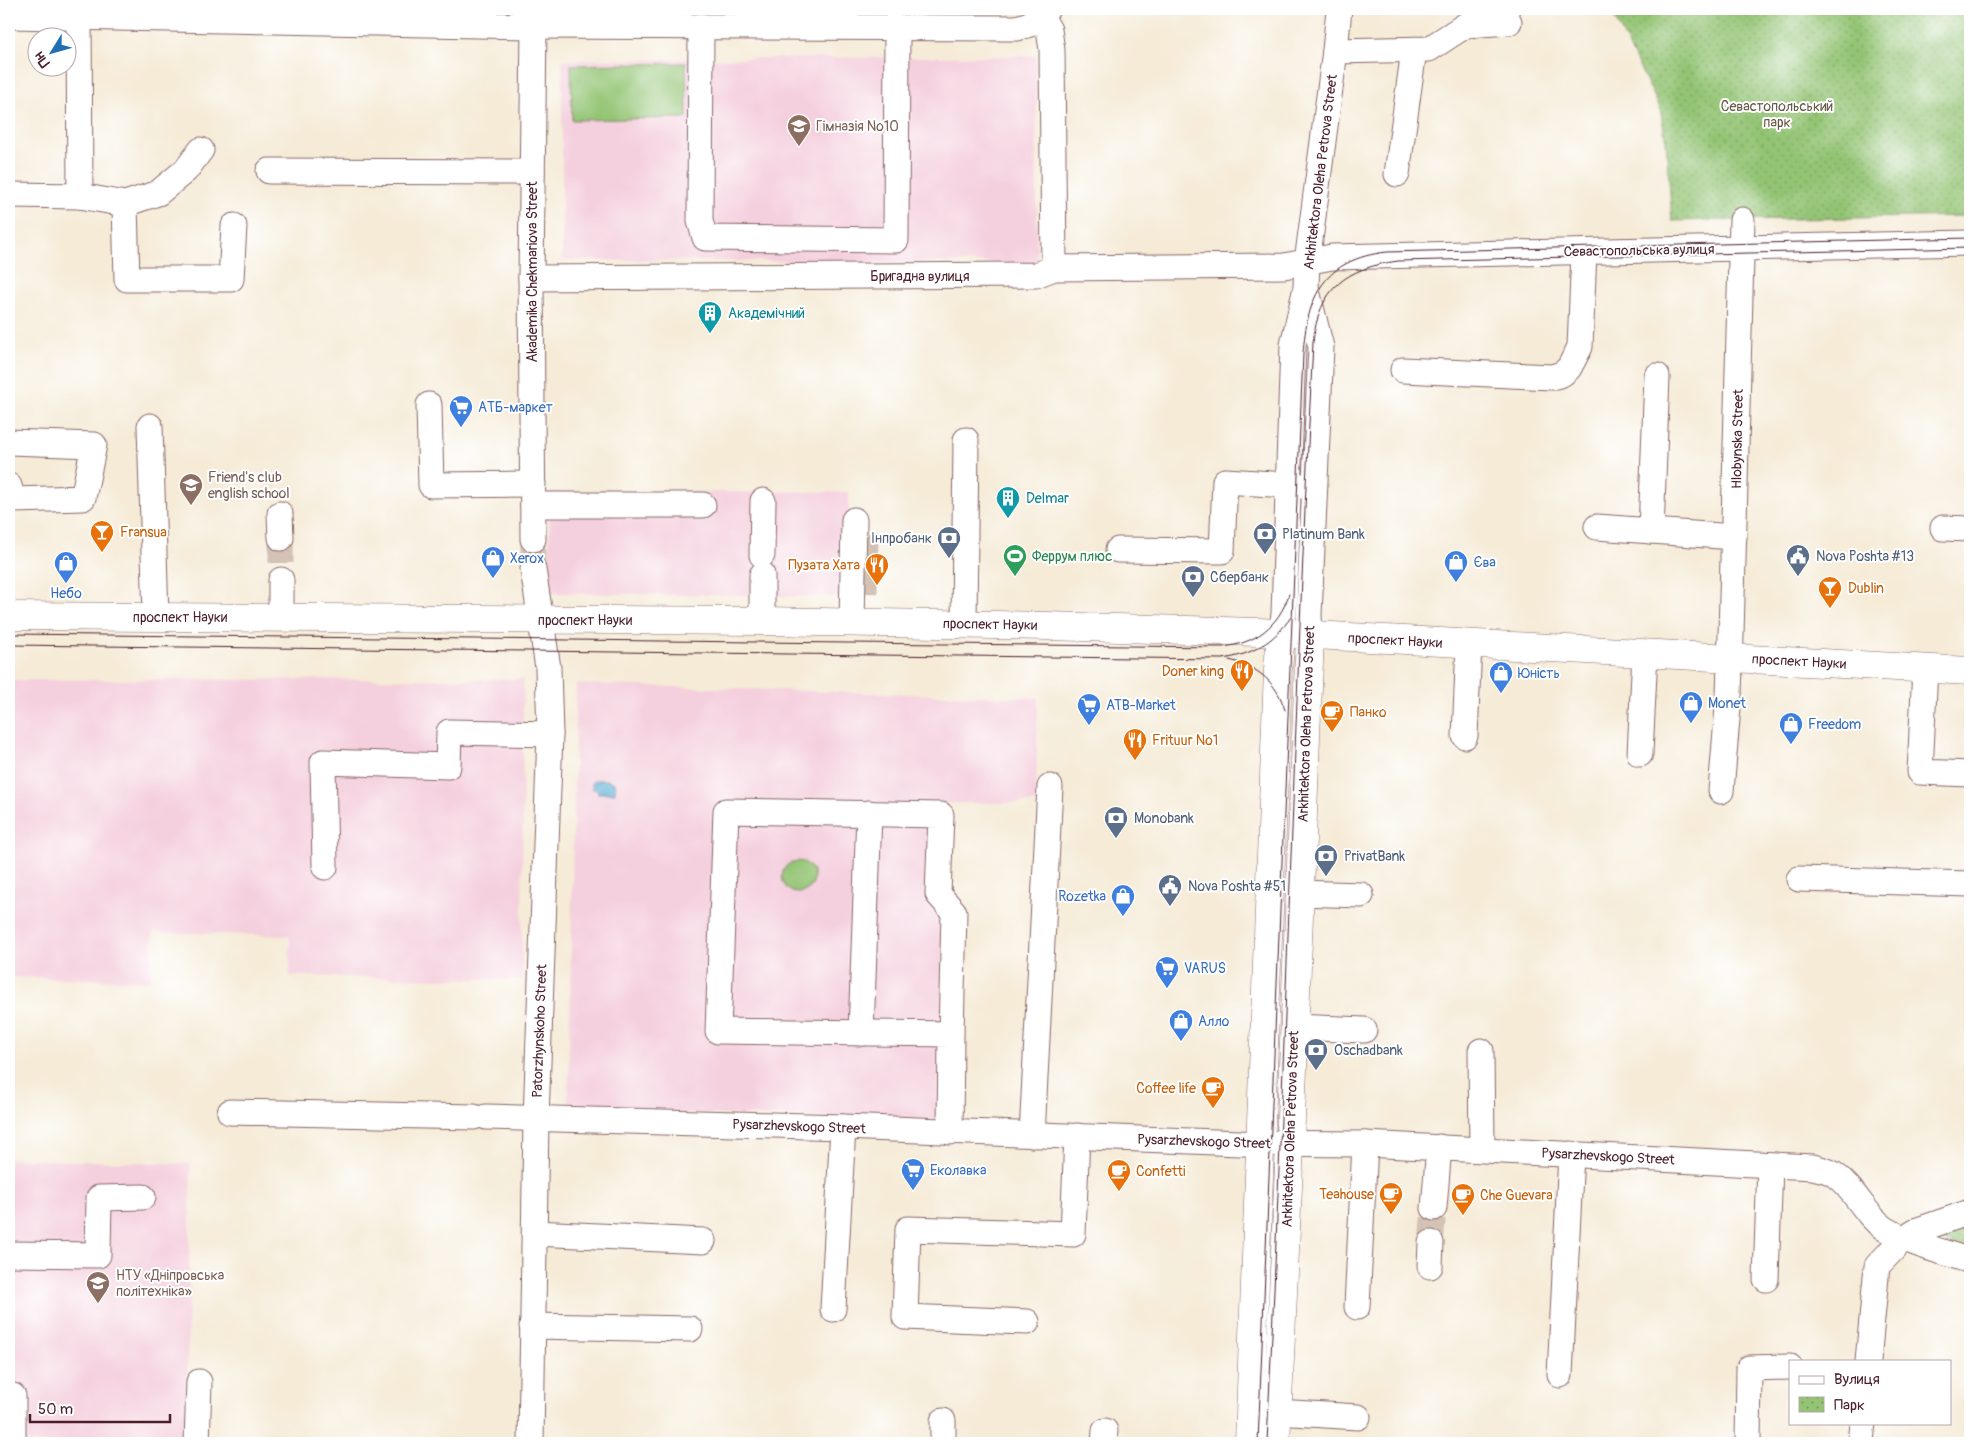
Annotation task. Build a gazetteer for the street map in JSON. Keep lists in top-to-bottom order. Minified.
{"streets":{"main road":["Arkhitektora Oleha Petrova Street","проспект Науки"],"street":["Севастопольська вулиця","Akademika Chekmariova Street","Бригадна вулиця","Hlobynska Street","Patorzhynskoho Street","Pysarzhevskogo Street"]},"crossings":[["Arkhitektora Oleha Petrova Street","Севастопольська вулиця"],["Arkhitektora Oleha Petrova Street","Бригадна вулиця"],["Arkhitektora Oleha Petrova Street","проспект Науки"],["Arkhitektora Oleha Petrova Street","Pysarzhevskogo Street"],["Севастопольська вулиця","Бригадна вулиця"],["Севастопольська вулиця","Hlobynska Street"],["Akademika Chekmariova Street","Бригадна вулиця"],["Hlobynska Street","проспект Науки"],["проспект Науки","Patorzhynskoho Street"],["Patorzhynskoho Street","Pysarzhevskogo Street"]],"parks":["Севастопольський парк"],"places":{"school or university":["Гімназія №10","Friend's club english school","НТУ «Дніпровська політехніка»"],"building":["Академічний","Delmar"],"supermarket":["АТБ-маркет","ATB-Market","VARUS","Еколавка"],"bar":["Fransua","Dublin"],"bank":["Platinum Bank","Інпробанк","Сбербанк","Monobank","PrivatBank","Oschadbank"],"sports":["Феррум плюс"],"public building":["Nova Poshta #13","Nova Poshta #51"],"shop":["Xerox","Єва","Небо","Юність","Monet","Freedom","Rozetka","Алло"],"restaurant":["Пузата Хата","Doner king","Frituur №1"],"cafe":["Панко","Coffee life","Confetti","Teahouse","Che Guevara"]},"legend":["Вулиця","Парк"],"scale_bar":"50 m","north":"bottom left"}
